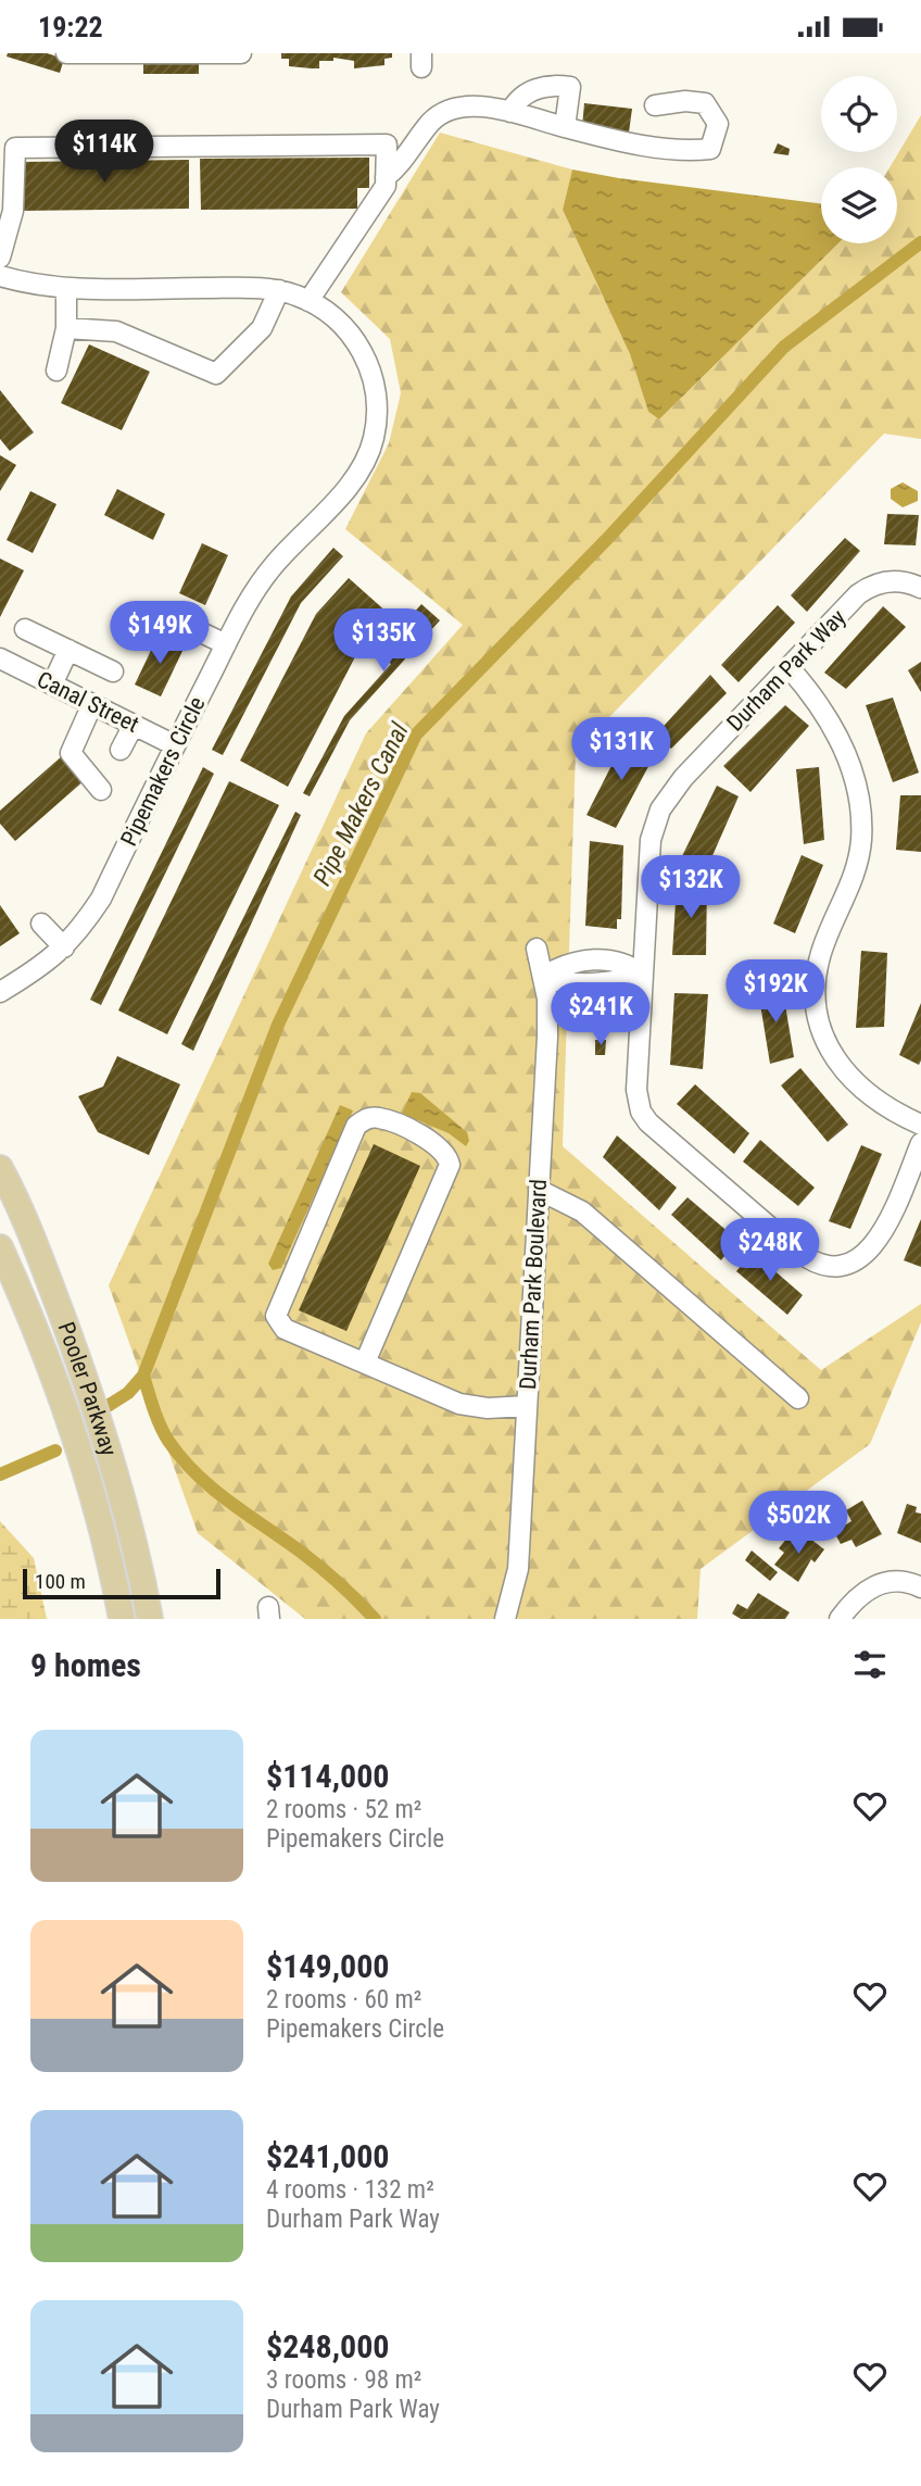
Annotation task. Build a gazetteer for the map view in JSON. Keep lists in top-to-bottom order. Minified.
{"streets":{"main road":["Pooler Parkway"],"street":["Durham Park Way","Canal Street","Pipemakers Circle","Durham Park Boulevard"]},"crossings":[["Canal Street","Pipemakers Circle"]],"water":["Pipe Makers Canal"],"scale_bar":"100 m","page":{"status":"19:22","price":["$114K","$149K","$135K","$131K","$132K","$192K","$241K","$248K","$502K"],"scale":"100 m","heading":"9 homes","list":[{"name":"$114,000","note":"2 rooms · 52 m² · Pipemakers Circle"},{"name":"$149,000","note":"2 rooms · 60 m² · Pipemakers Circle"},{"name":"$241,000","note":"4 rooms · 132 m² · Durham Park Way"},{"name":"$248,000","note":"3 rooms · 98 m² · Durham Park Way"}]}}
